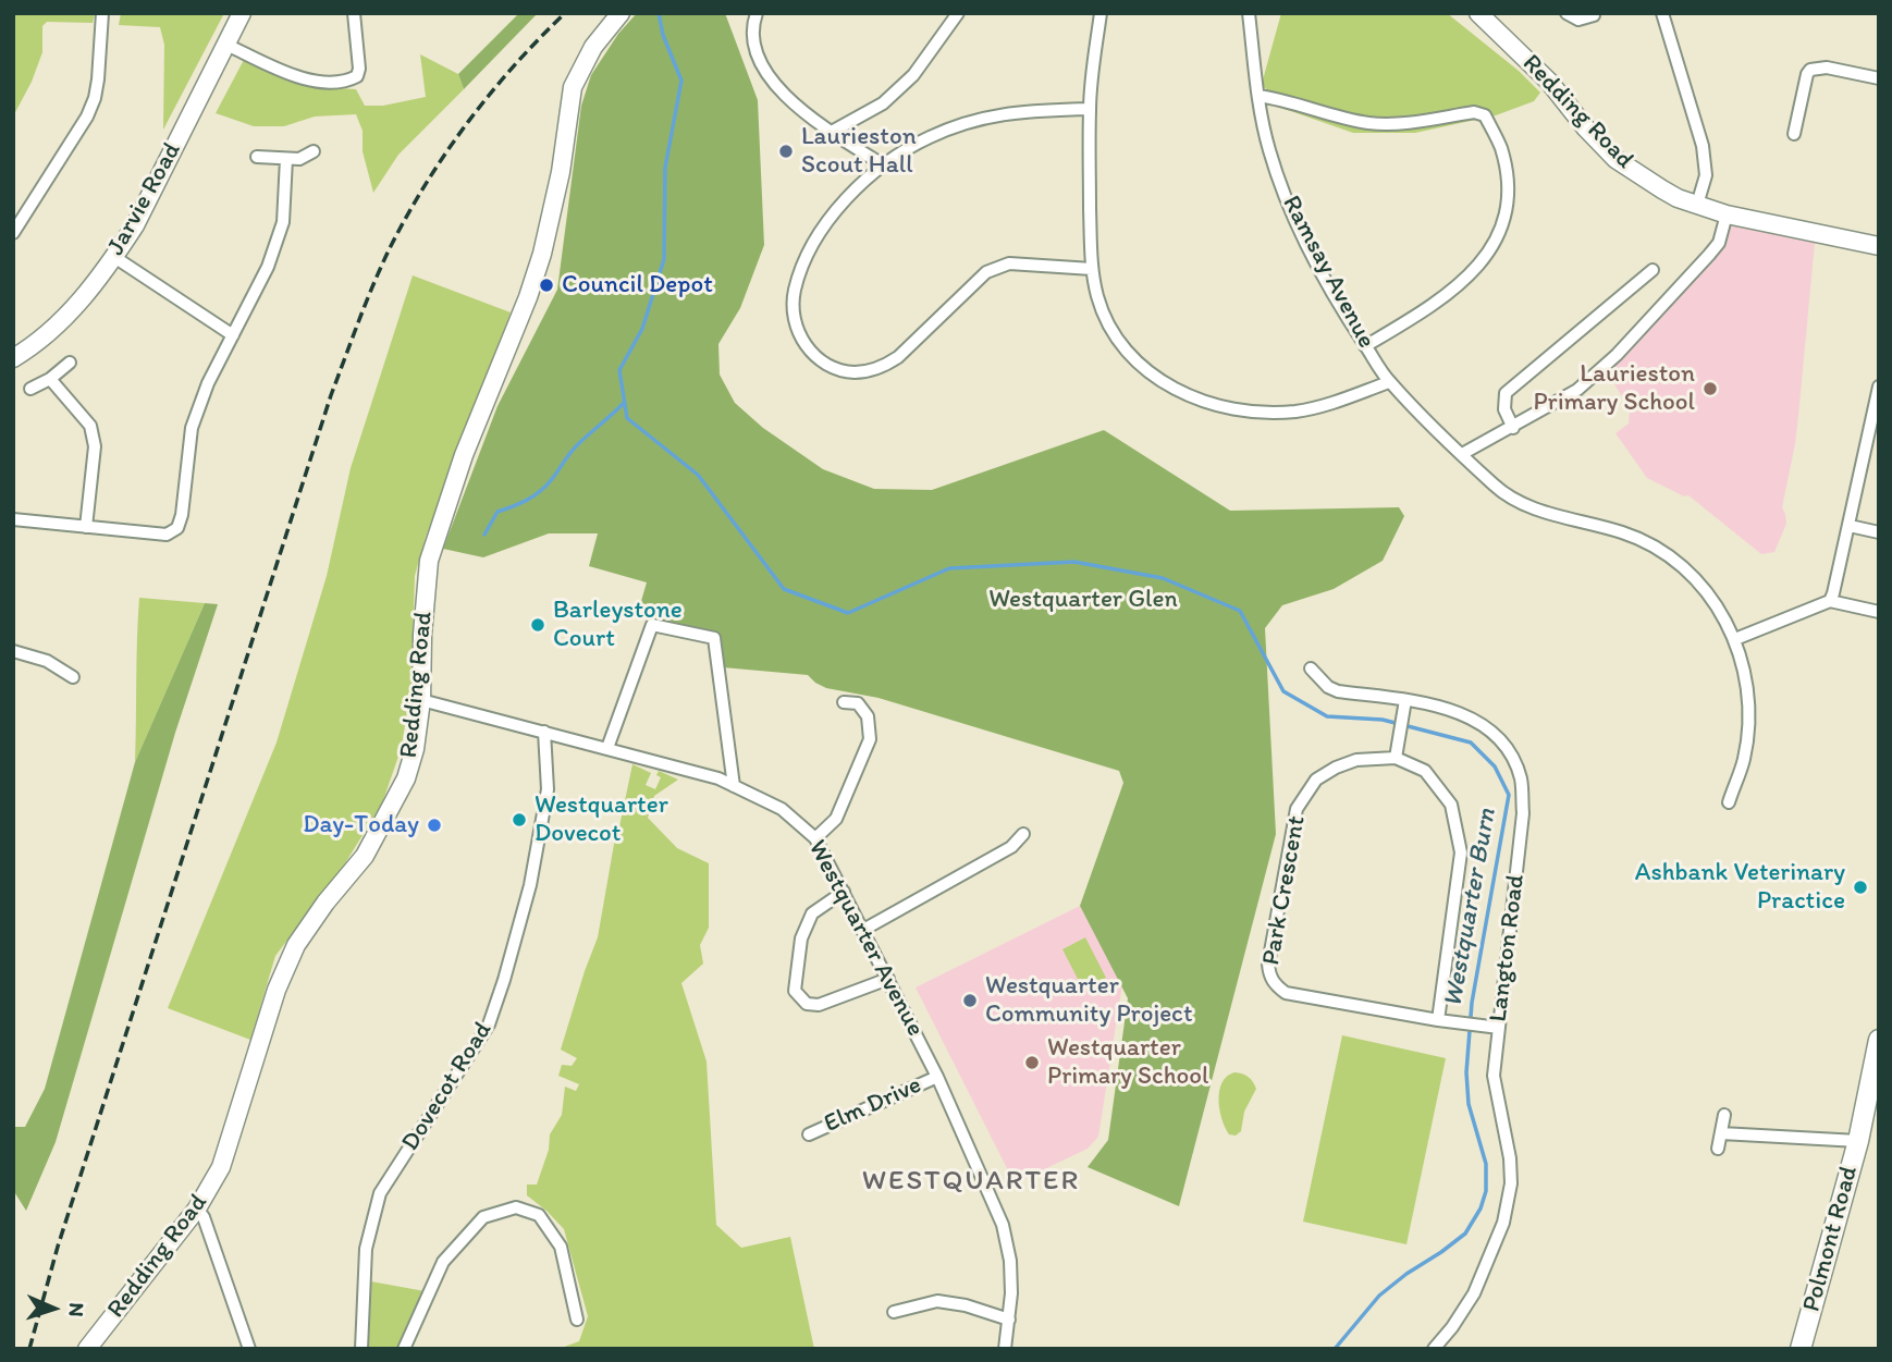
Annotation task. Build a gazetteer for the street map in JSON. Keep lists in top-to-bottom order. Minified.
{"streets":{"main road":["Redding Road","Jarvie Road","Polmont Road"],"street":["Ramsay Avenue","Park Crescent","Westquarter Avenue","Langton Road","Dovecot Road","Elm Drive"]},"crossings":[["Redding Road","Westquarter Avenue"],["Park Crescent","Langton Road"],["Westquarter Avenue","Dovecot Road"],["Westquarter Avenue","Elm Drive"]],"districts":["WESTQUARTER"],"water":["Westquarter Burn"],"parks":["Westquarter Glen"],"places":["Laurieston Scout Hall","Council Depot","Laurieston Primary School","Barleystone Court","Westquarter Dovecot","Day-Today","Ashbank Veterinary Practice","Westquarter Community Project","Westquarter Primary School"],"north":"right"}
